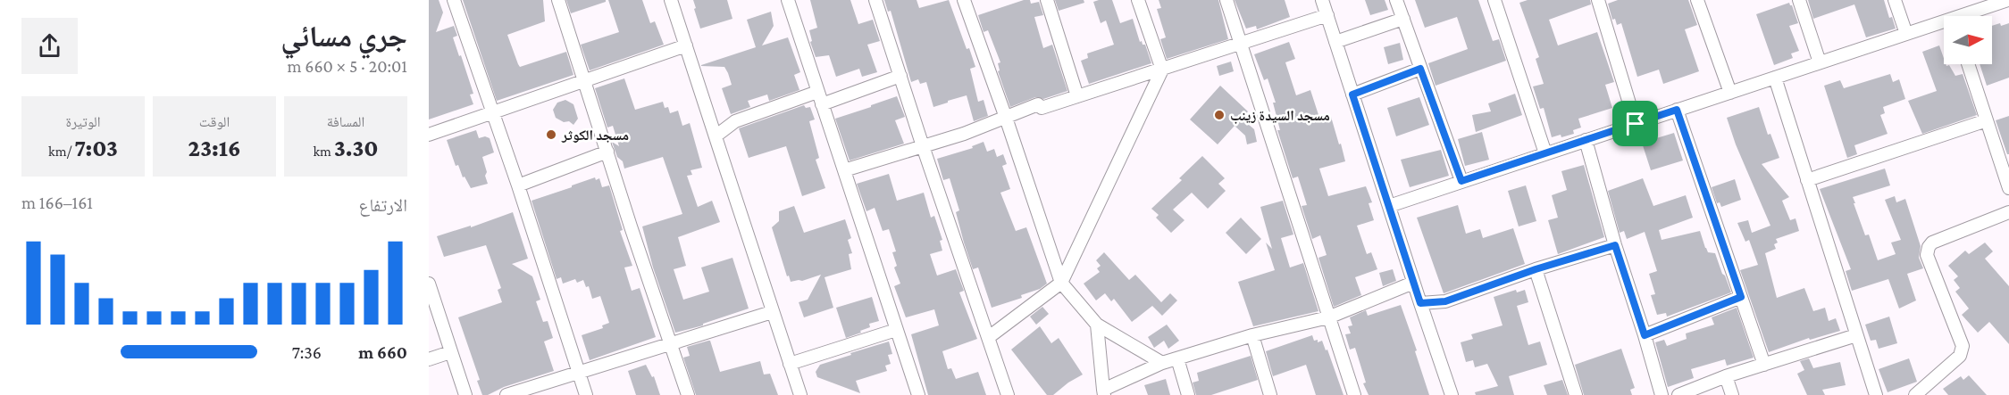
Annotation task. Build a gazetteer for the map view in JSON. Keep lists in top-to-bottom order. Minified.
{"places":["مسجد السيدة زينب","مسجد الكوثر"],"north":"right","page":{"heading":["جري مسائي","20:01 · 5 × 660 m"],"stats":[["المسافة","3.30 km"],["الوقت","23:16"],["الوتيرة","7:03 /km"]],"chart":["الارتفاع","161–166 m"],"list":[{"name":"660 m","note":"7:36"}]}}
